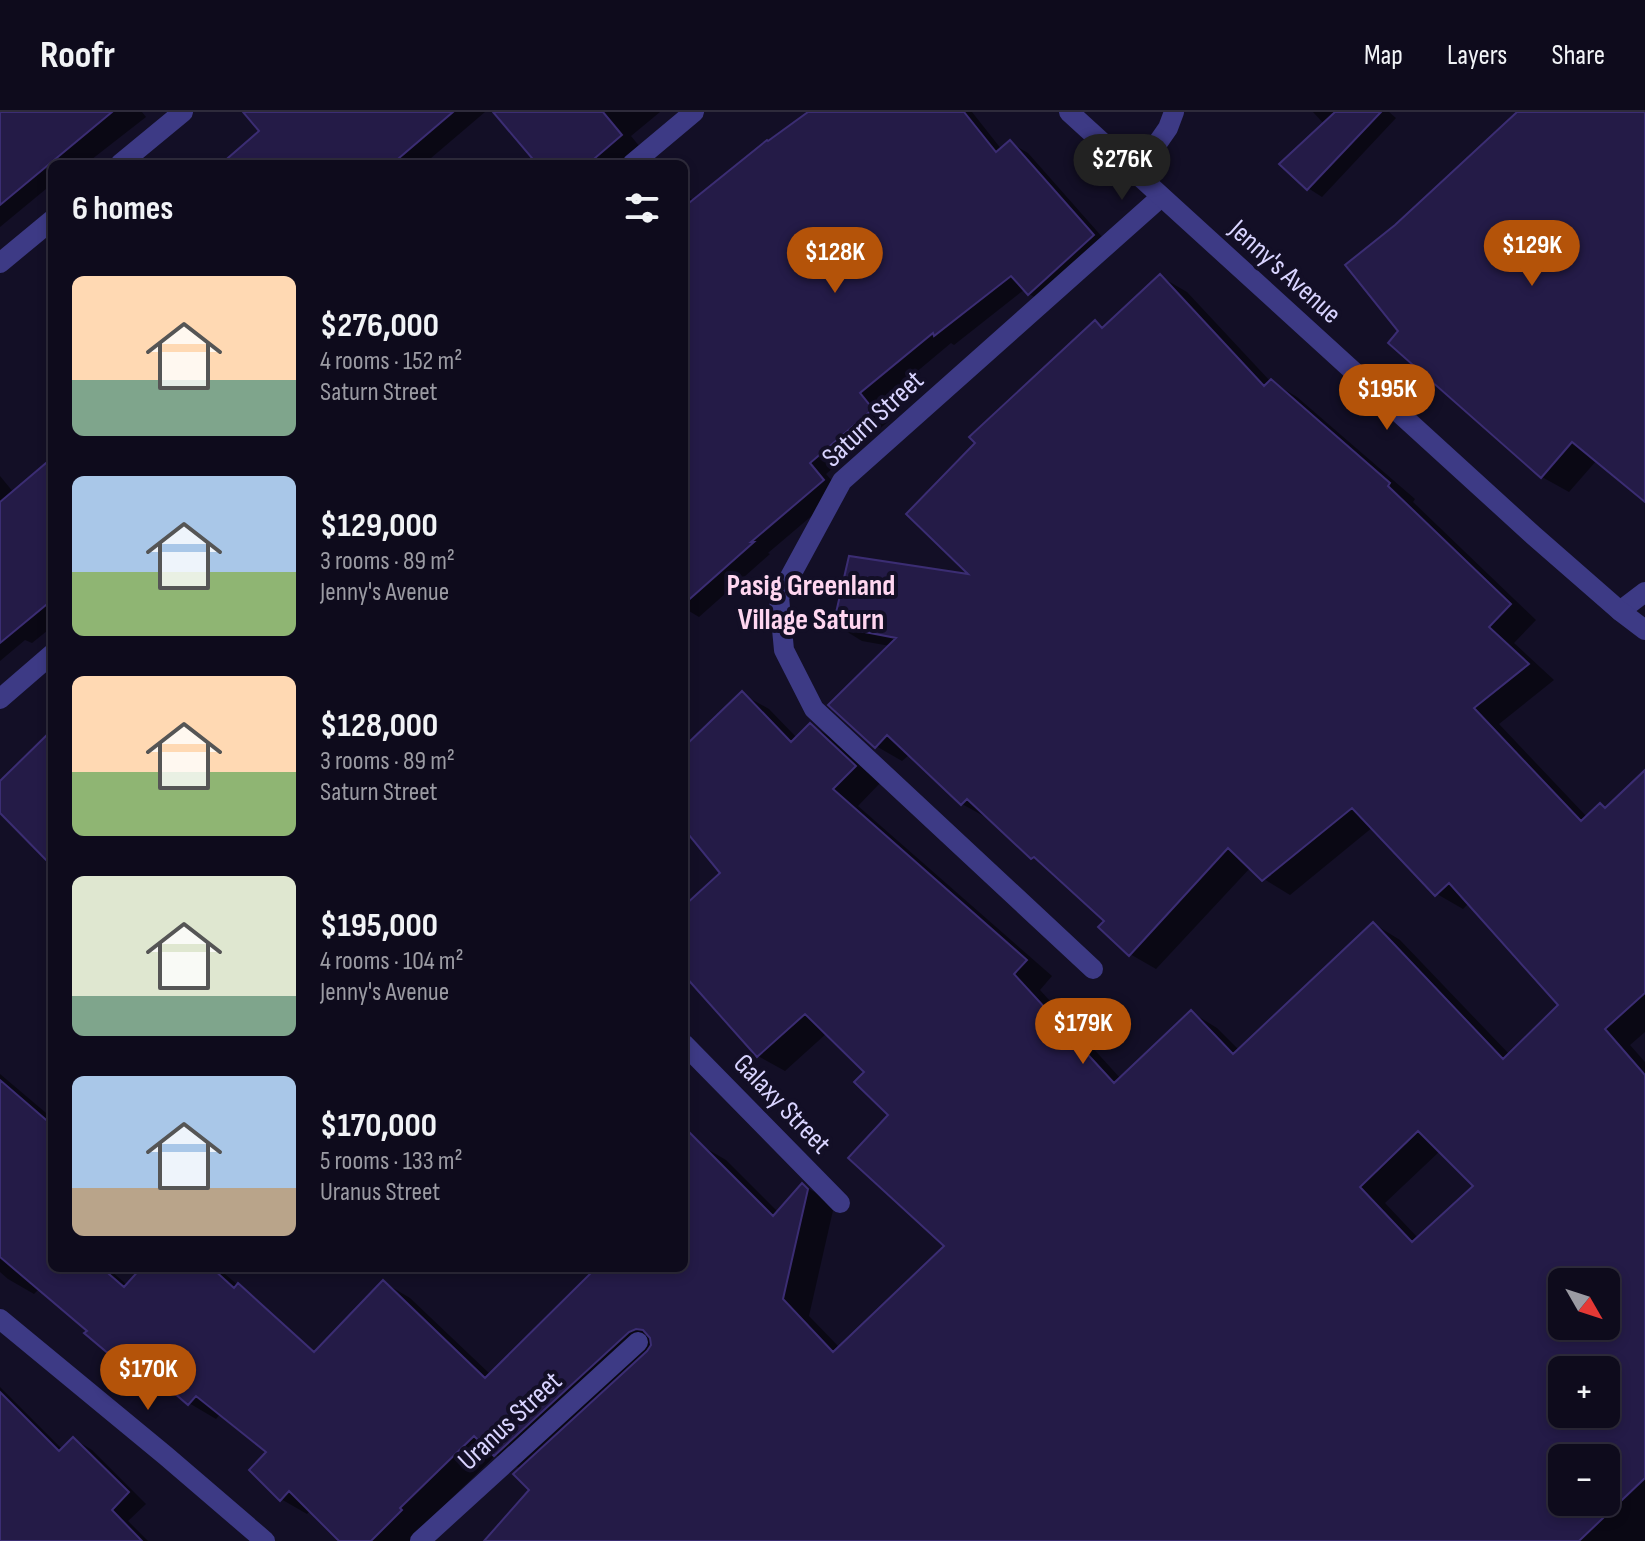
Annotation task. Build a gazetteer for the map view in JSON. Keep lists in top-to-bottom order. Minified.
{"streets":{"street":["Jenny's Avenue","Saturn Street","Galaxy Street","Uranus Street"]},"crossings":[["Jenny's Avenue","Saturn Street"]],"districts":["Pasig Greenland Village Saturn"],"north":"bottom right","page":{"header":"Roofr","nav":["Map","Layers","Share"],"price":["$276K","$129K","$128K","$195K","$179K","$170K"],"heading":"6 homes","list":[{"name":"$276,000","note":"4 rooms · 152 m² · Saturn Street"},{"name":"$129,000","note":"3 rooms · 89 m² · Jenny's Avenue"},{"name":"$128,000","note":"3 rooms · 89 m² · Saturn Street"},{"name":"$195,000","note":"4 rooms · 104 m² · Jenny's Avenue"},{"name":"$170,000","note":"5 rooms · 133 m² · Uranus Street"}],"map_buttons":["+","−"]}}
